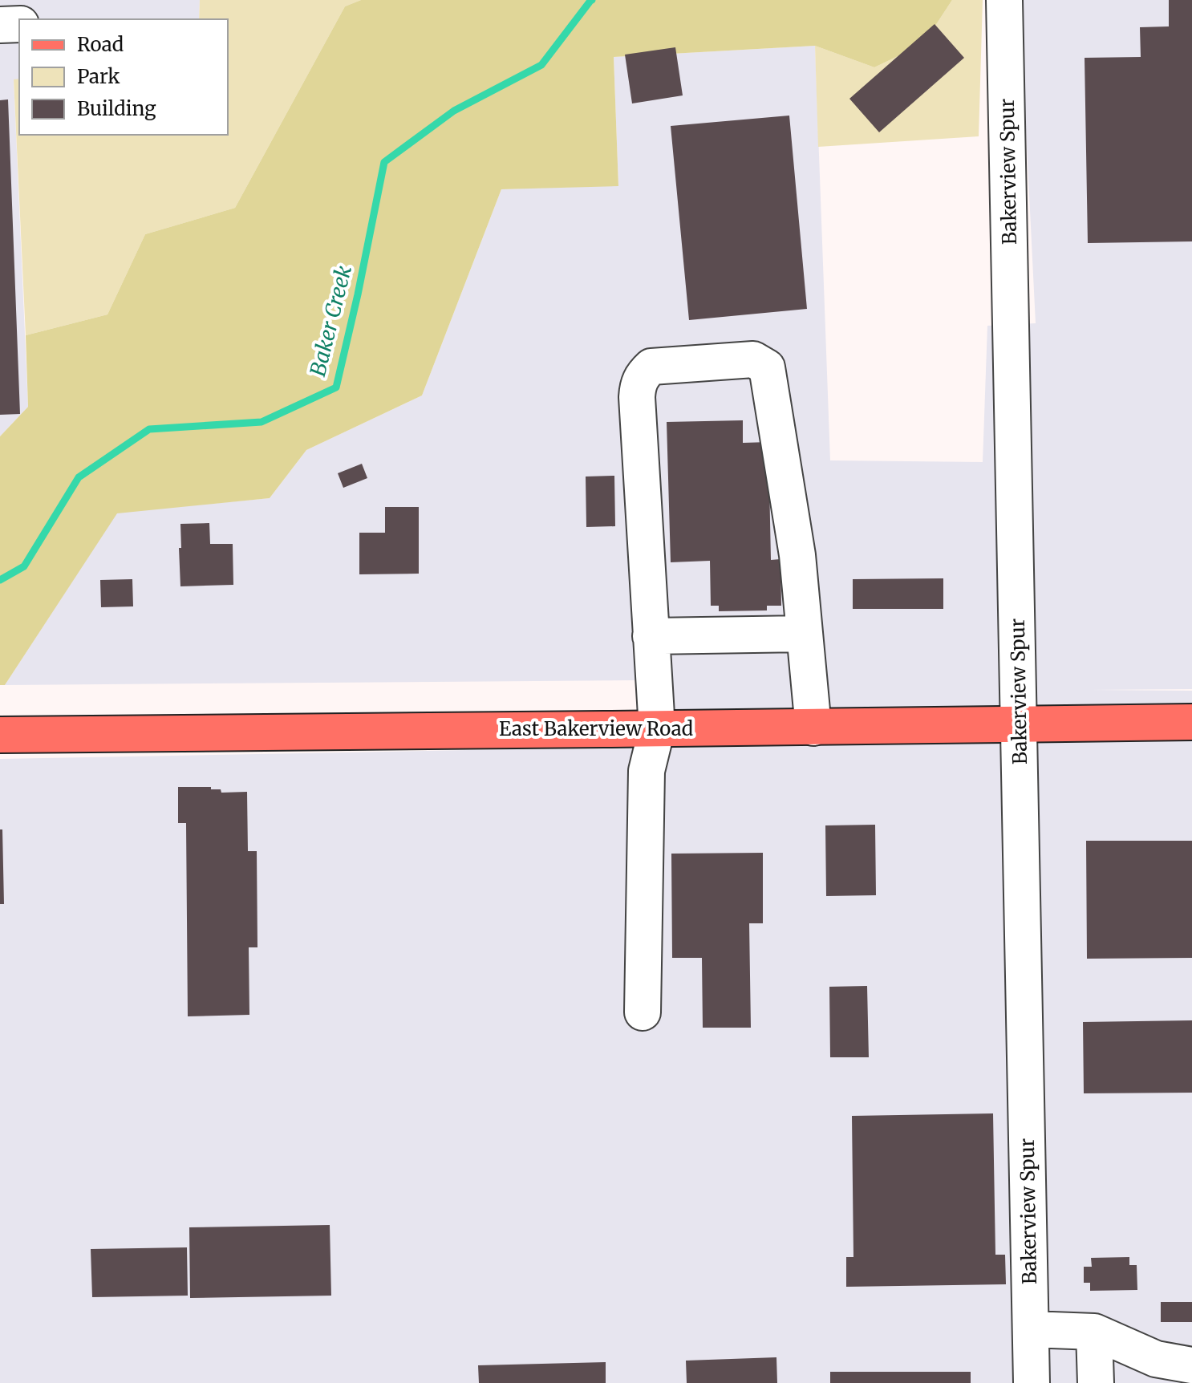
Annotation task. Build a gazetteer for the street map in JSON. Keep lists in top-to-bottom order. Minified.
{"streets":{"main road":["East Bakerview Road"],"street":["Bakerview Spur"]},"crossings":[["Bakerview Spur","East Bakerview Road"]],"water":["Baker Creek"],"legend":["Road","Park","Building"]}
